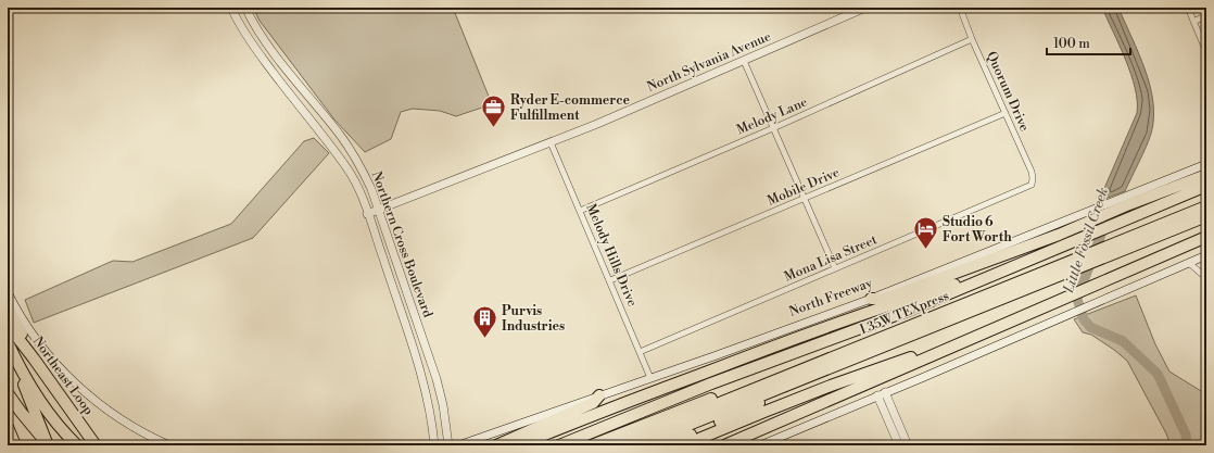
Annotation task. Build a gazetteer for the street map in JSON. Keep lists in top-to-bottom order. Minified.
{"streets":{"highway":["I 35W TEXpress","Northeast Loop"],"street":["North Sylvania Avenue","Quorum Drive","Melody Lane","Mobile Drive","Northern Cross Boulevard","Melody Hills Drive","Mona Lisa Street","North Freeway"]},"crossings":[["North Sylvania Avenue","Northern Cross Boulevard"],["North Sylvania Avenue","Melody Hills Drive"],["Quorum Drive","Melody Lane"],["Quorum Drive","Mobile Drive"],["Quorum Drive","Mona Lisa Street"],["Melody Lane","Melody Hills Drive"],["Mobile Drive","Melody Hills Drive"],["Melody Hills Drive","Mona Lisa Street"],["Melody Hills Drive","North Freeway"]],"water":["Little Fossil Creek"],"places":{"office":["Ryder E-commerce Fulfillment"],"hotel":["Studio 6 Fort Worth"],"building":["Purvis Industries"]},"scale_bar":"100 m"}
